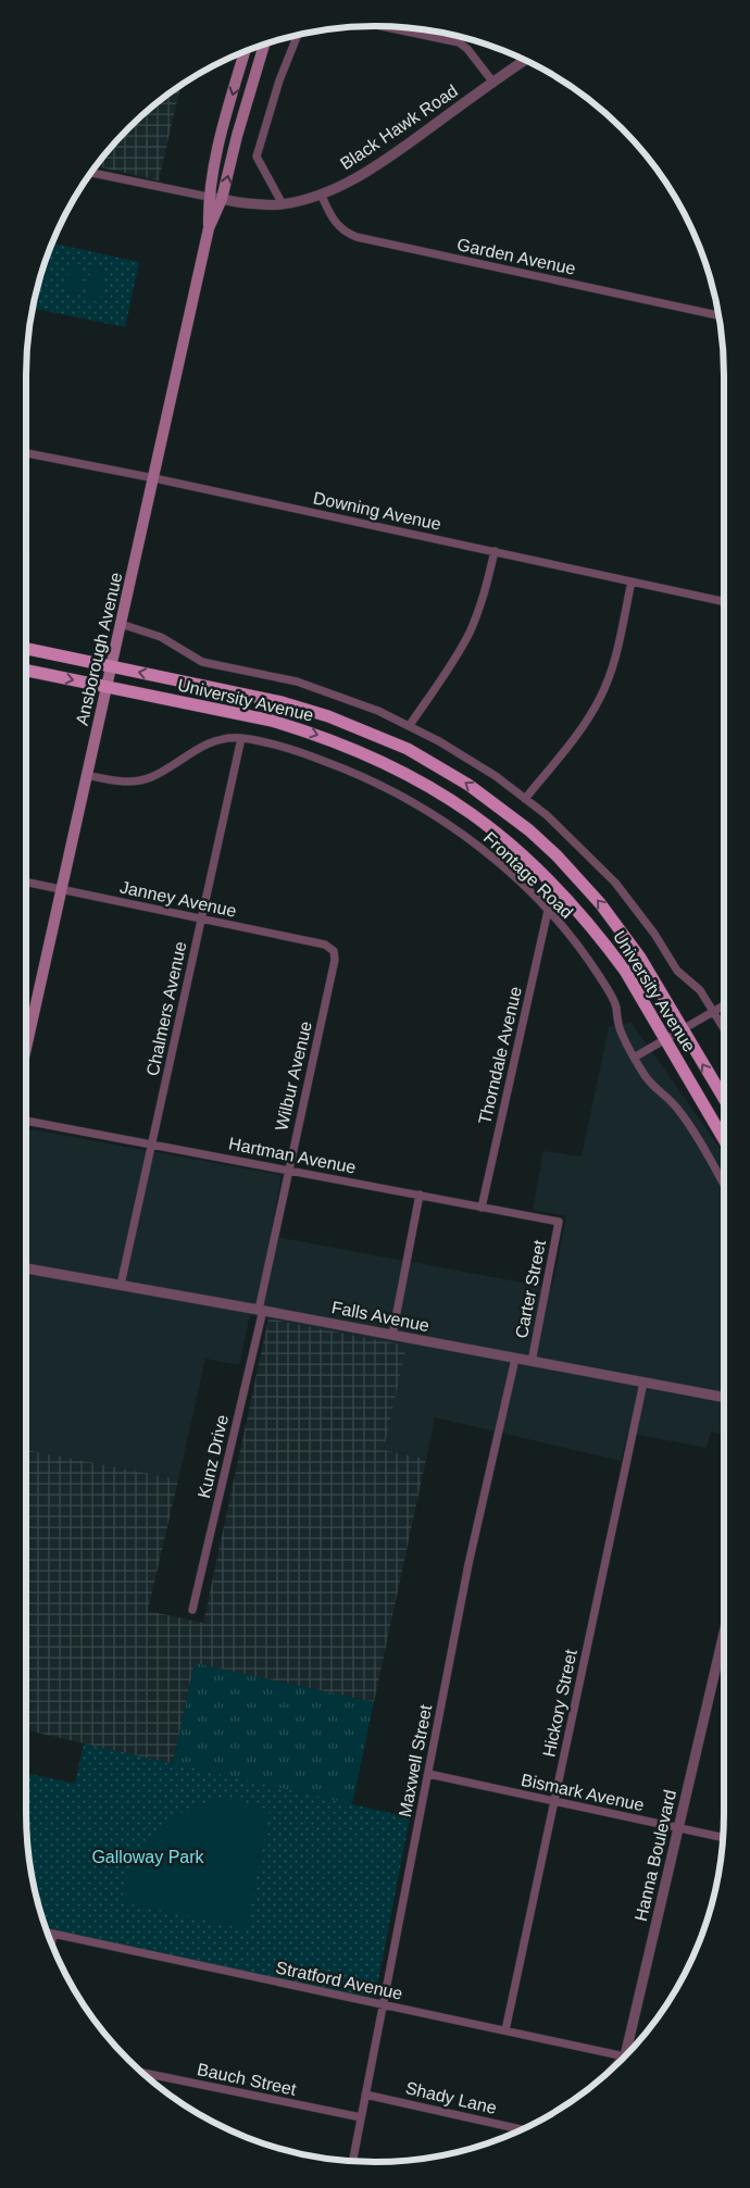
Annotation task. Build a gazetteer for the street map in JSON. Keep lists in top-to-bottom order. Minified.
{"streets":{"main road":["Ansborough Avenue","University Avenue"],"street":["Black Hawk Road","Garden Avenue","Downing Avenue","Frontage Road","Janney Avenue","Chalmers Avenue","Thorndale Avenue","Wilbur Avenue","Hartman Avenue","Carter Street","Falls Avenue","Kunz Drive","Hickory Street","Maxwell Street","Bismark Avenue","Hanna Boulevard","Stratford Avenue","Bauch Street","Shady Lane"]},"crossings":[["Black Hawk Road","Garden Avenue"],["Black Hawk Road","Ansborough Avenue"],["Downing Avenue","Ansborough Avenue"],["Ansborough Avenue","University Avenue"],["Ansborough Avenue","Frontage Road"],["Ansborough Avenue","Janney Avenue"],["Frontage Road","Chalmers Avenue"],["Frontage Road","Thorndale Avenue"],["Janney Avenue","Chalmers Avenue"],["Janney Avenue","Wilbur Avenue"],["Chalmers Avenue","Hartman Avenue"],["Chalmers Avenue","Falls Avenue"],["Thorndale Avenue","Hartman Avenue"],["Wilbur Avenue","Hartman Avenue"],["Wilbur Avenue","Falls Avenue"],["Wilbur Avenue","Kunz Drive"],["Hartman Avenue","Carter Street"],["Carter Street","Falls Avenue"],["Falls Avenue","Kunz Drive"],["Falls Avenue","Hickory Street"],["Falls Avenue","Maxwell Street"],["Hickory Street","Bismark Avenue"],["Hickory Street","Stratford Avenue"],["Maxwell Street","Bismark Avenue"],["Maxwell Street","Stratford Avenue"],["Maxwell Street","Bauch Street"],["Maxwell Street","Shady Lane"],["Bismark Avenue","Hanna Boulevard"],["Hanna Boulevard","Stratford Avenue"]],"parks":["Galloway Park"]}
